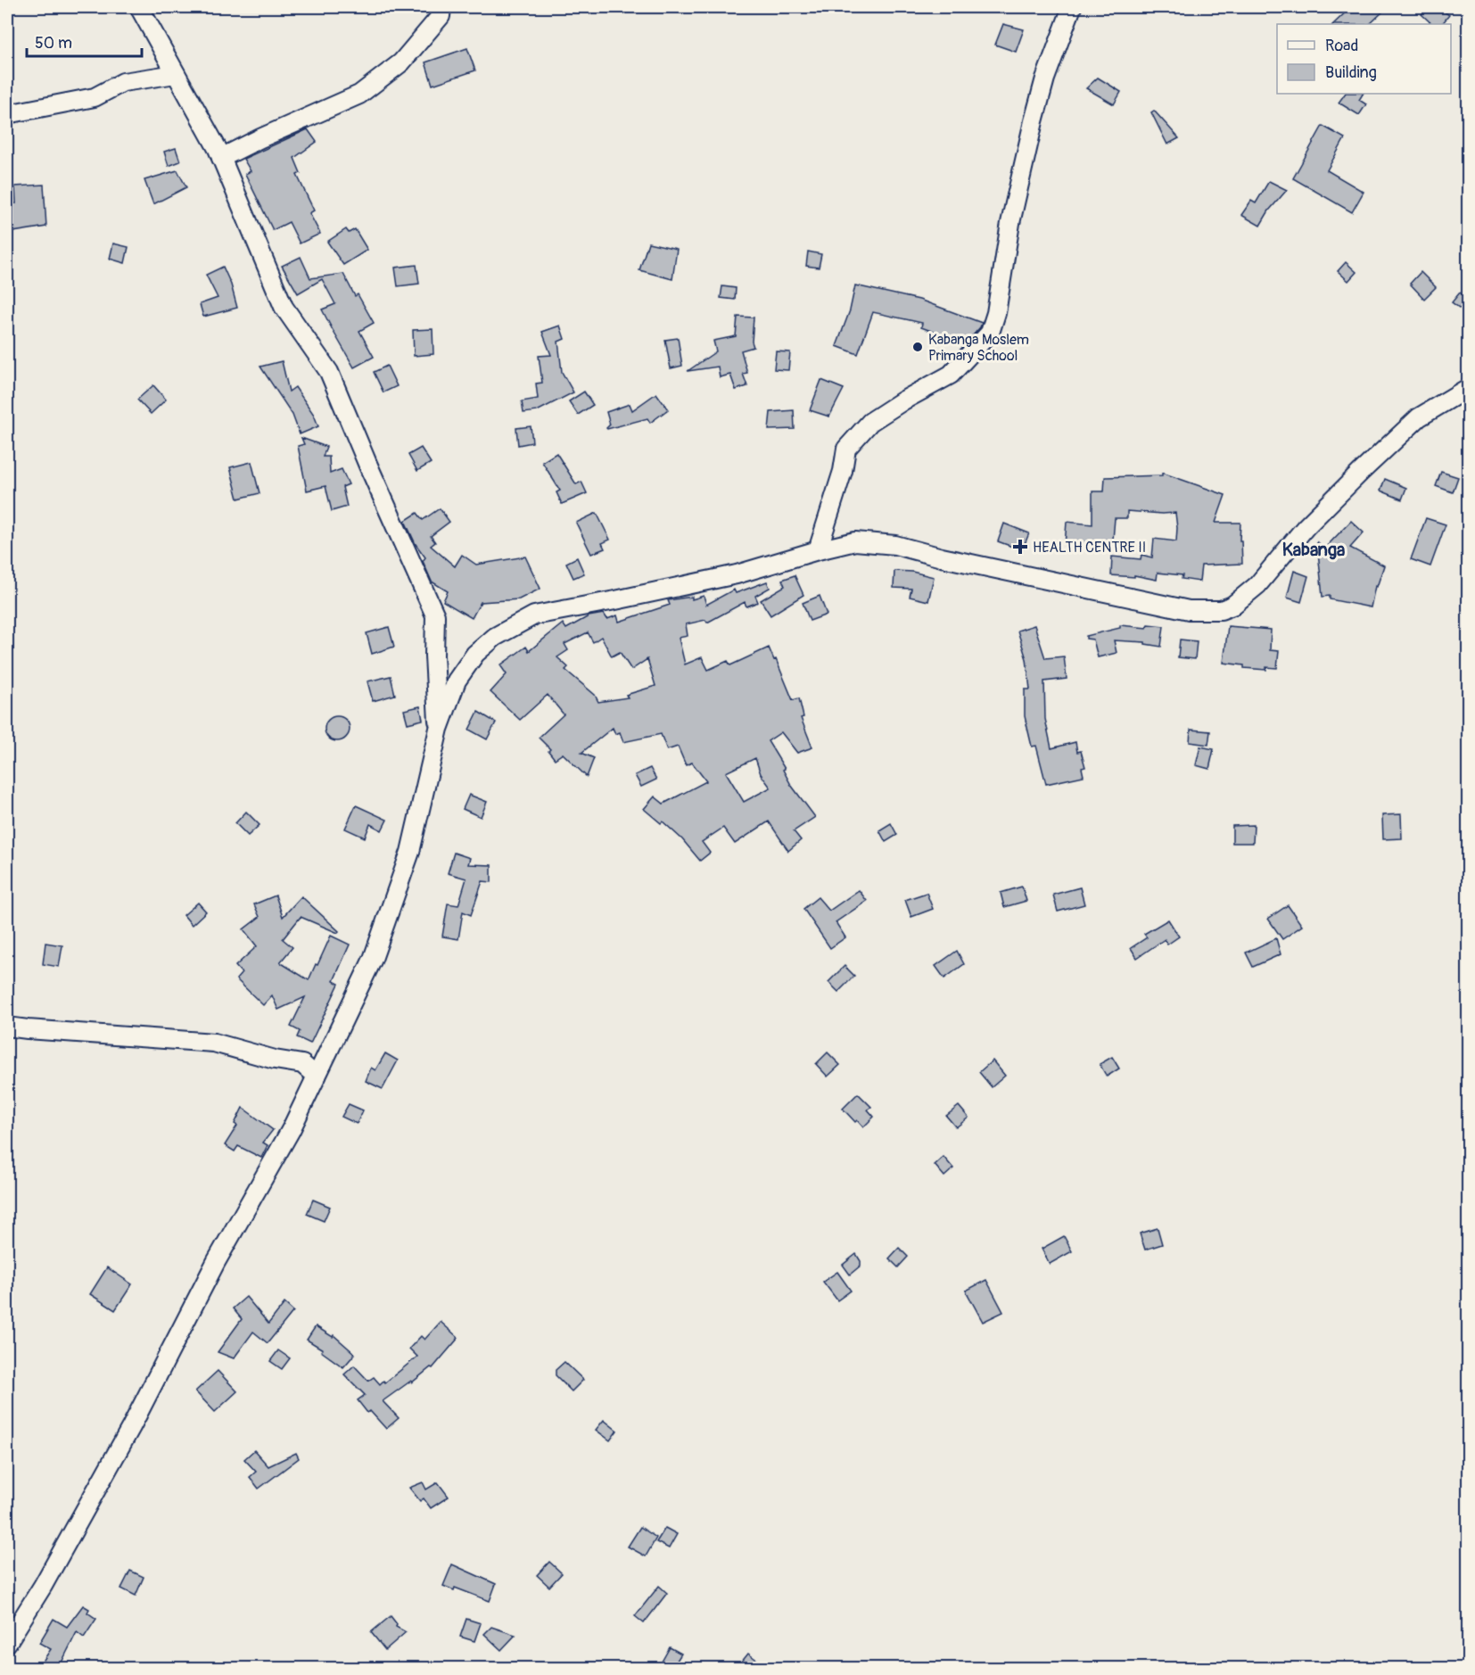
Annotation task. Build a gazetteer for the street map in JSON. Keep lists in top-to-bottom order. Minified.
{"districts":["Kabanga"],"places":{"other":["Kabanga Moslem Primary School"],"health":["HEALTH CENTRE II"]},"legend":["Road","Building"],"scale_bar":"50 m"}
